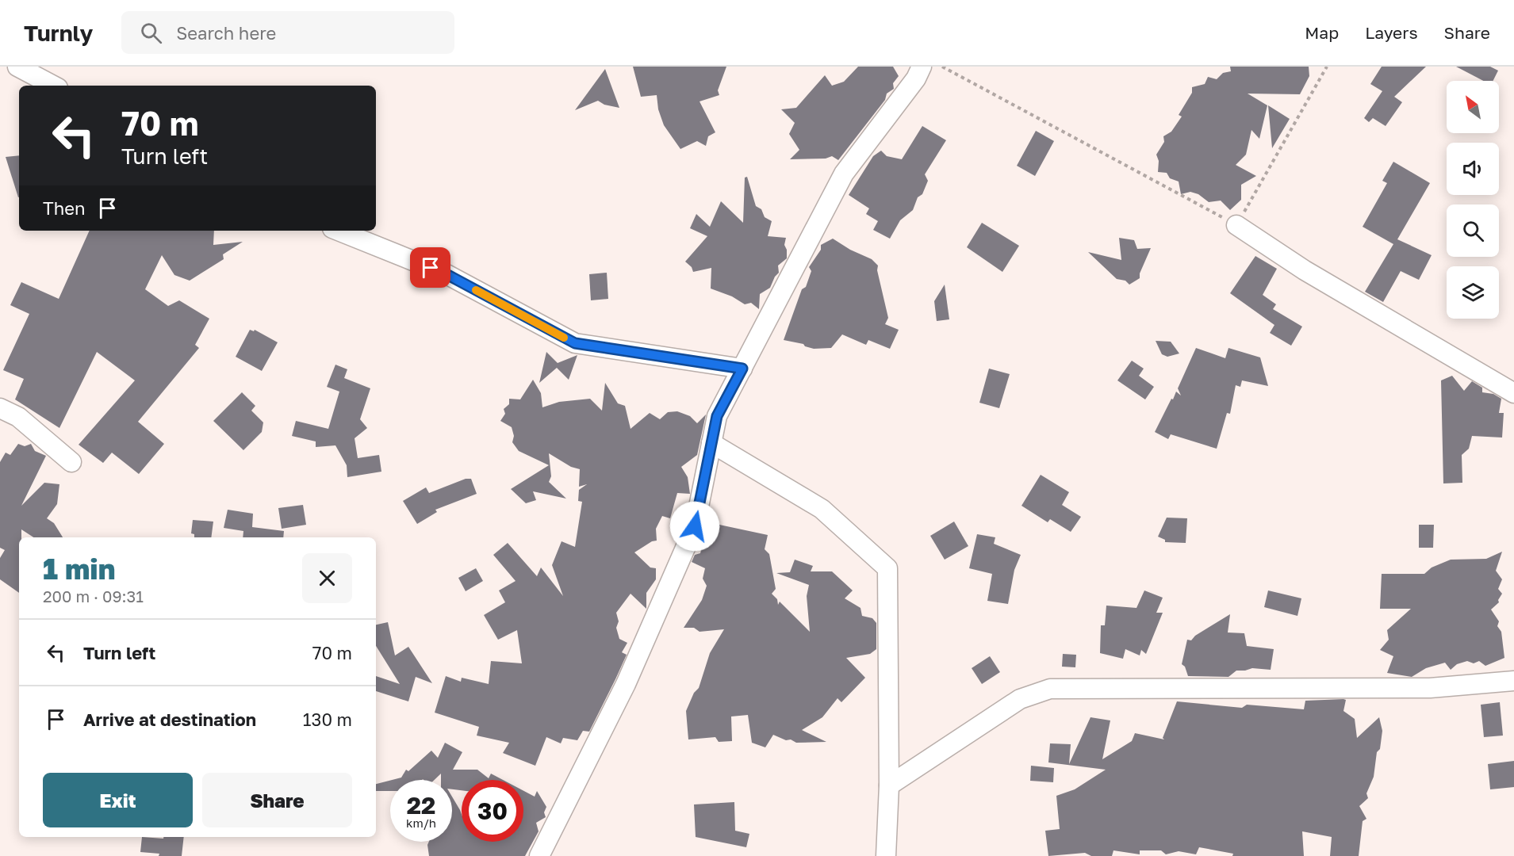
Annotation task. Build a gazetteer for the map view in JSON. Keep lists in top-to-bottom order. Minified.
{"north":"top left","page":{"header":"Turnly","search":"Search here","nav":["Map","Layers","Share"],"turn":["70 m","Turn left"],"then":"Then","heading":["1 min","200 m · 09:31"],"list":[{"name":"Turn left","value":"70 m"},{"name":"Arrive at destination","value":"130 m"}],"buttons":["Exit","Share"],"speed":"22 km/h","limit":"30"}}
